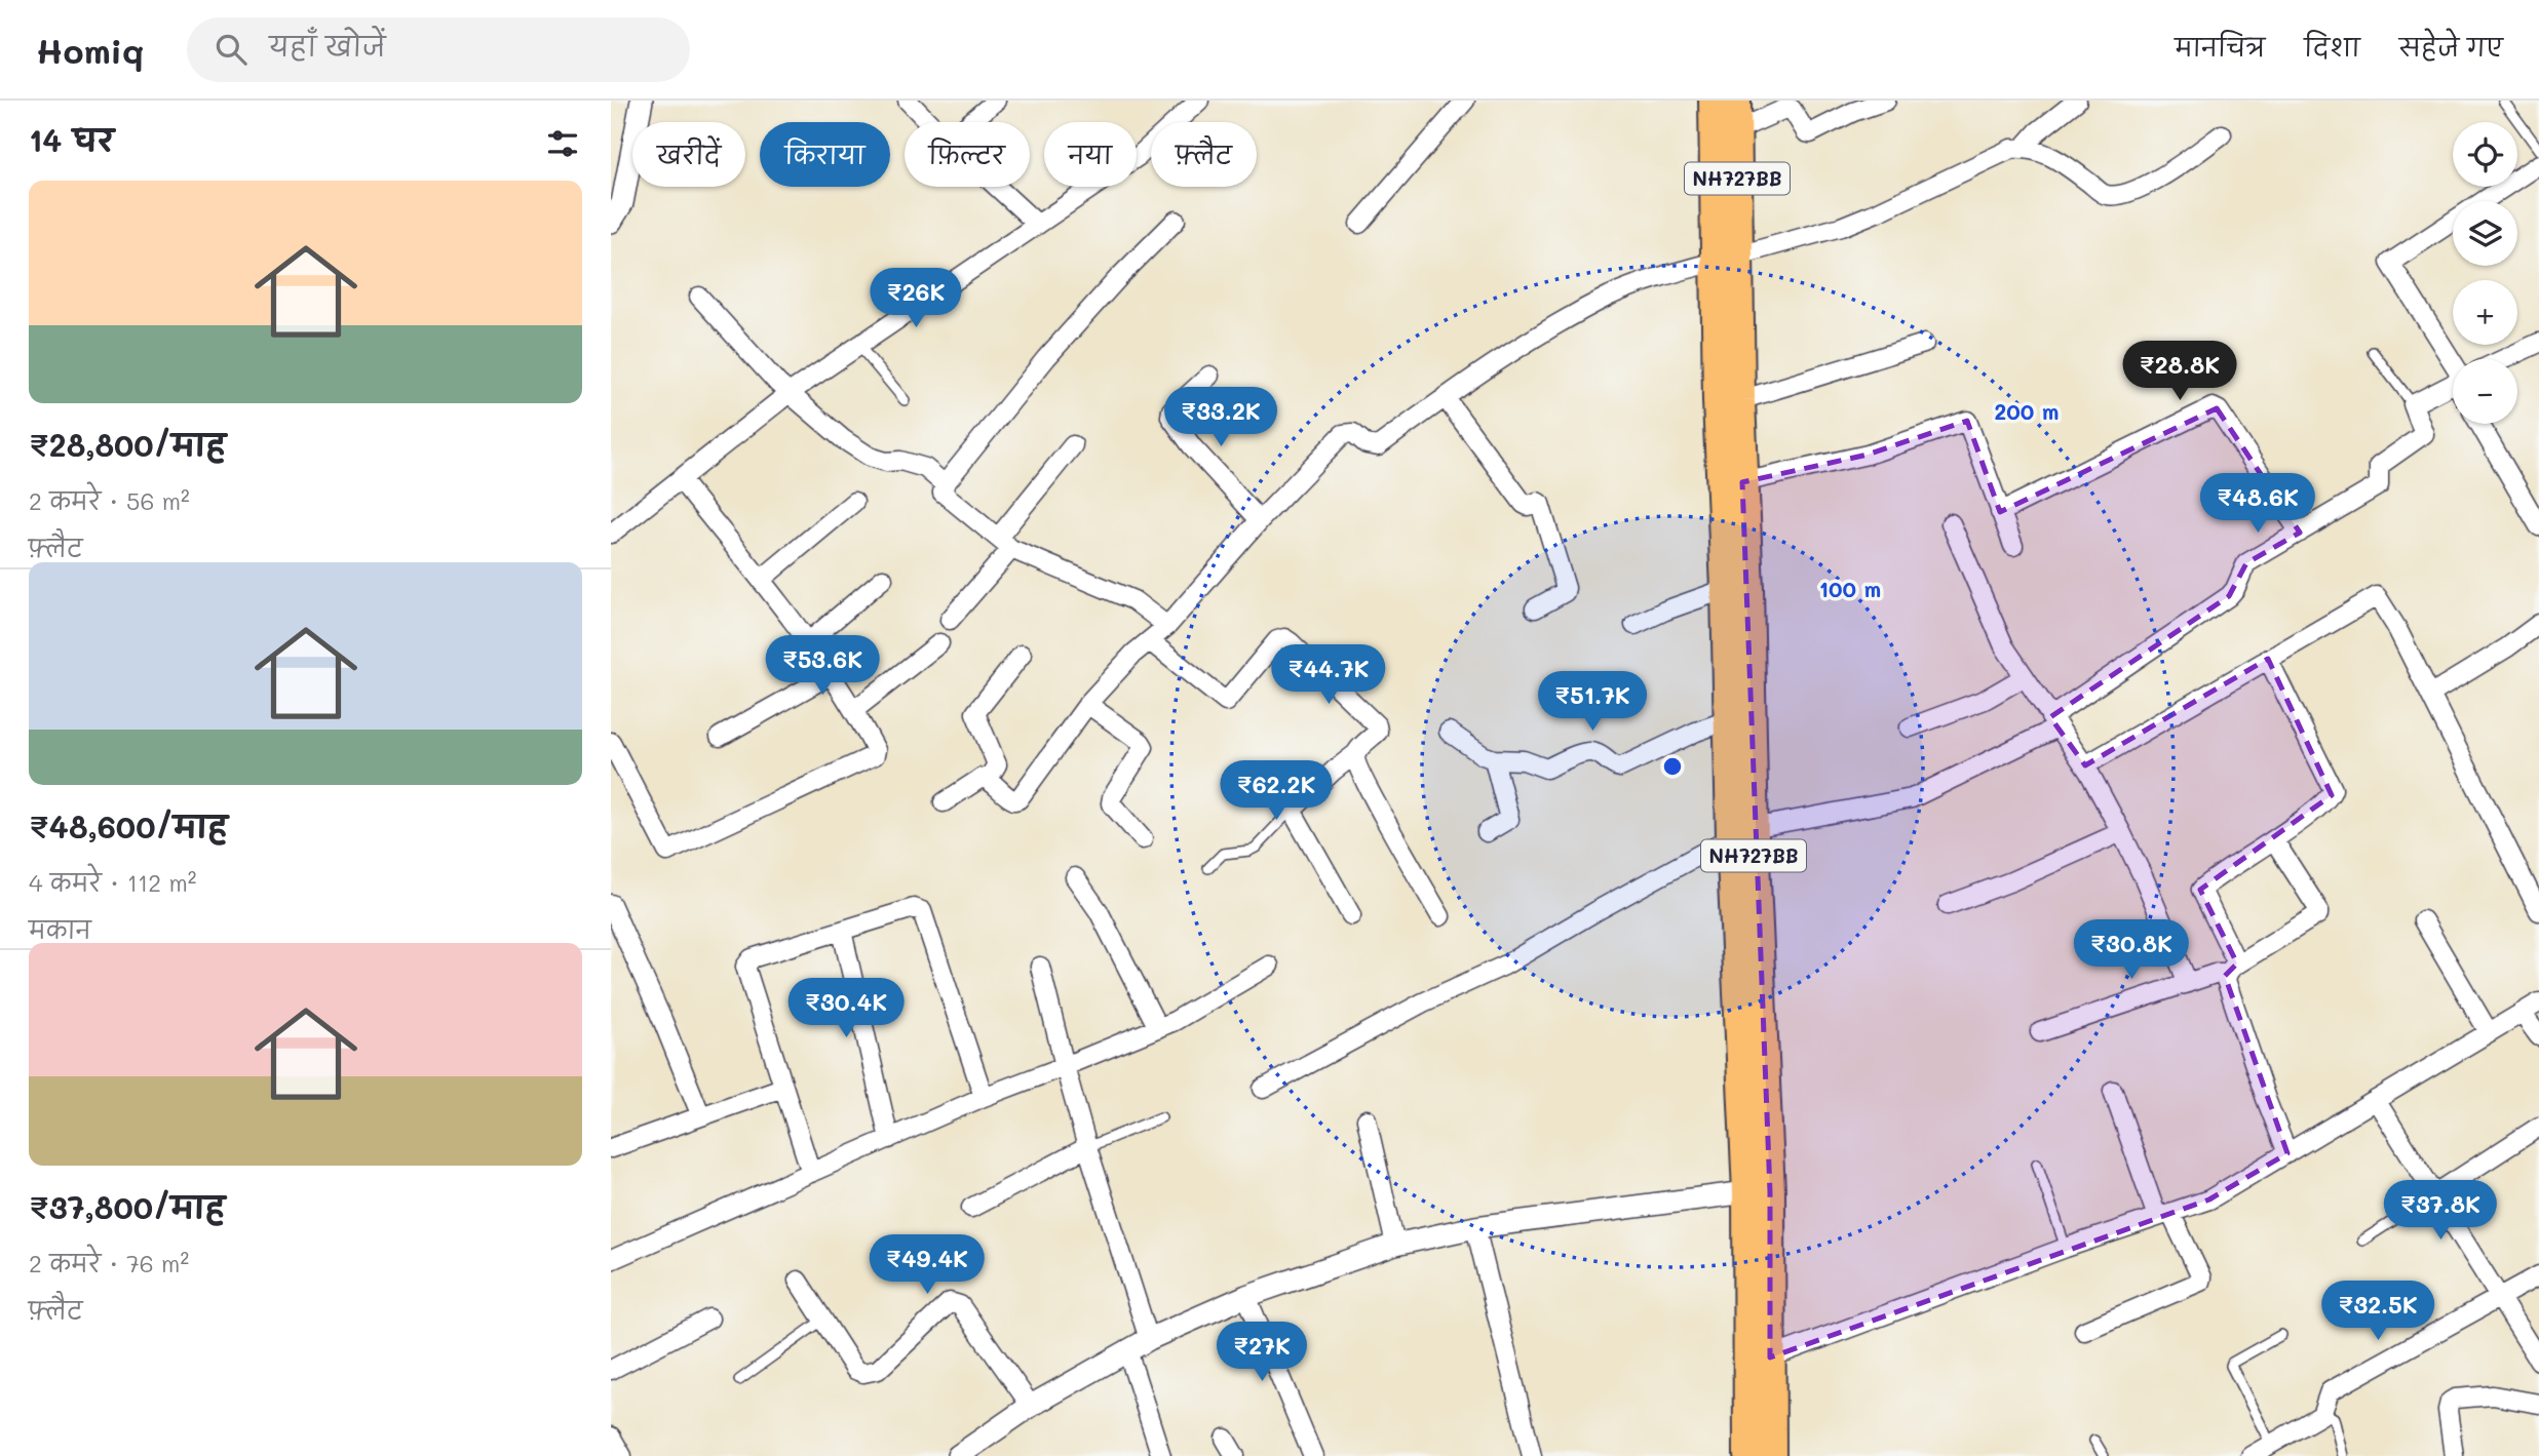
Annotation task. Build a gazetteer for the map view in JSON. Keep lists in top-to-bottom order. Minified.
{"streets":{"highway":["NH727BB"]},"page":{"header":"Homiq","search":"यहाँ खोजें","nav":["मानचित्र","दिशा","सहेजे गए"],"heading":"14 घर","map_buttons":["+","−"],"chip":["खरीदें","किराया","फ़िल्टर","नया","फ़्लैट"],"list":[{"name":"₹28,800/माह","note":"2 कमरे · 56 m² · फ़्लैट"},{"name":"₹48,600/माह","note":"4 कमरे · 112 m² · मकान"},{"name":"₹37,800/माह","note":"2 कमरे · 76 m² · फ़्लैट"}],"price":["₹26K","₹28.8K","₹33.2K","₹48.6K","₹53.6K","₹44.7K","₹51.7K","₹62.2K","₹30.8K","₹30.4K","₹37.8K","₹49.4K","₹32.5K","₹27K"]},"rings":["200 m","100 m"]}
